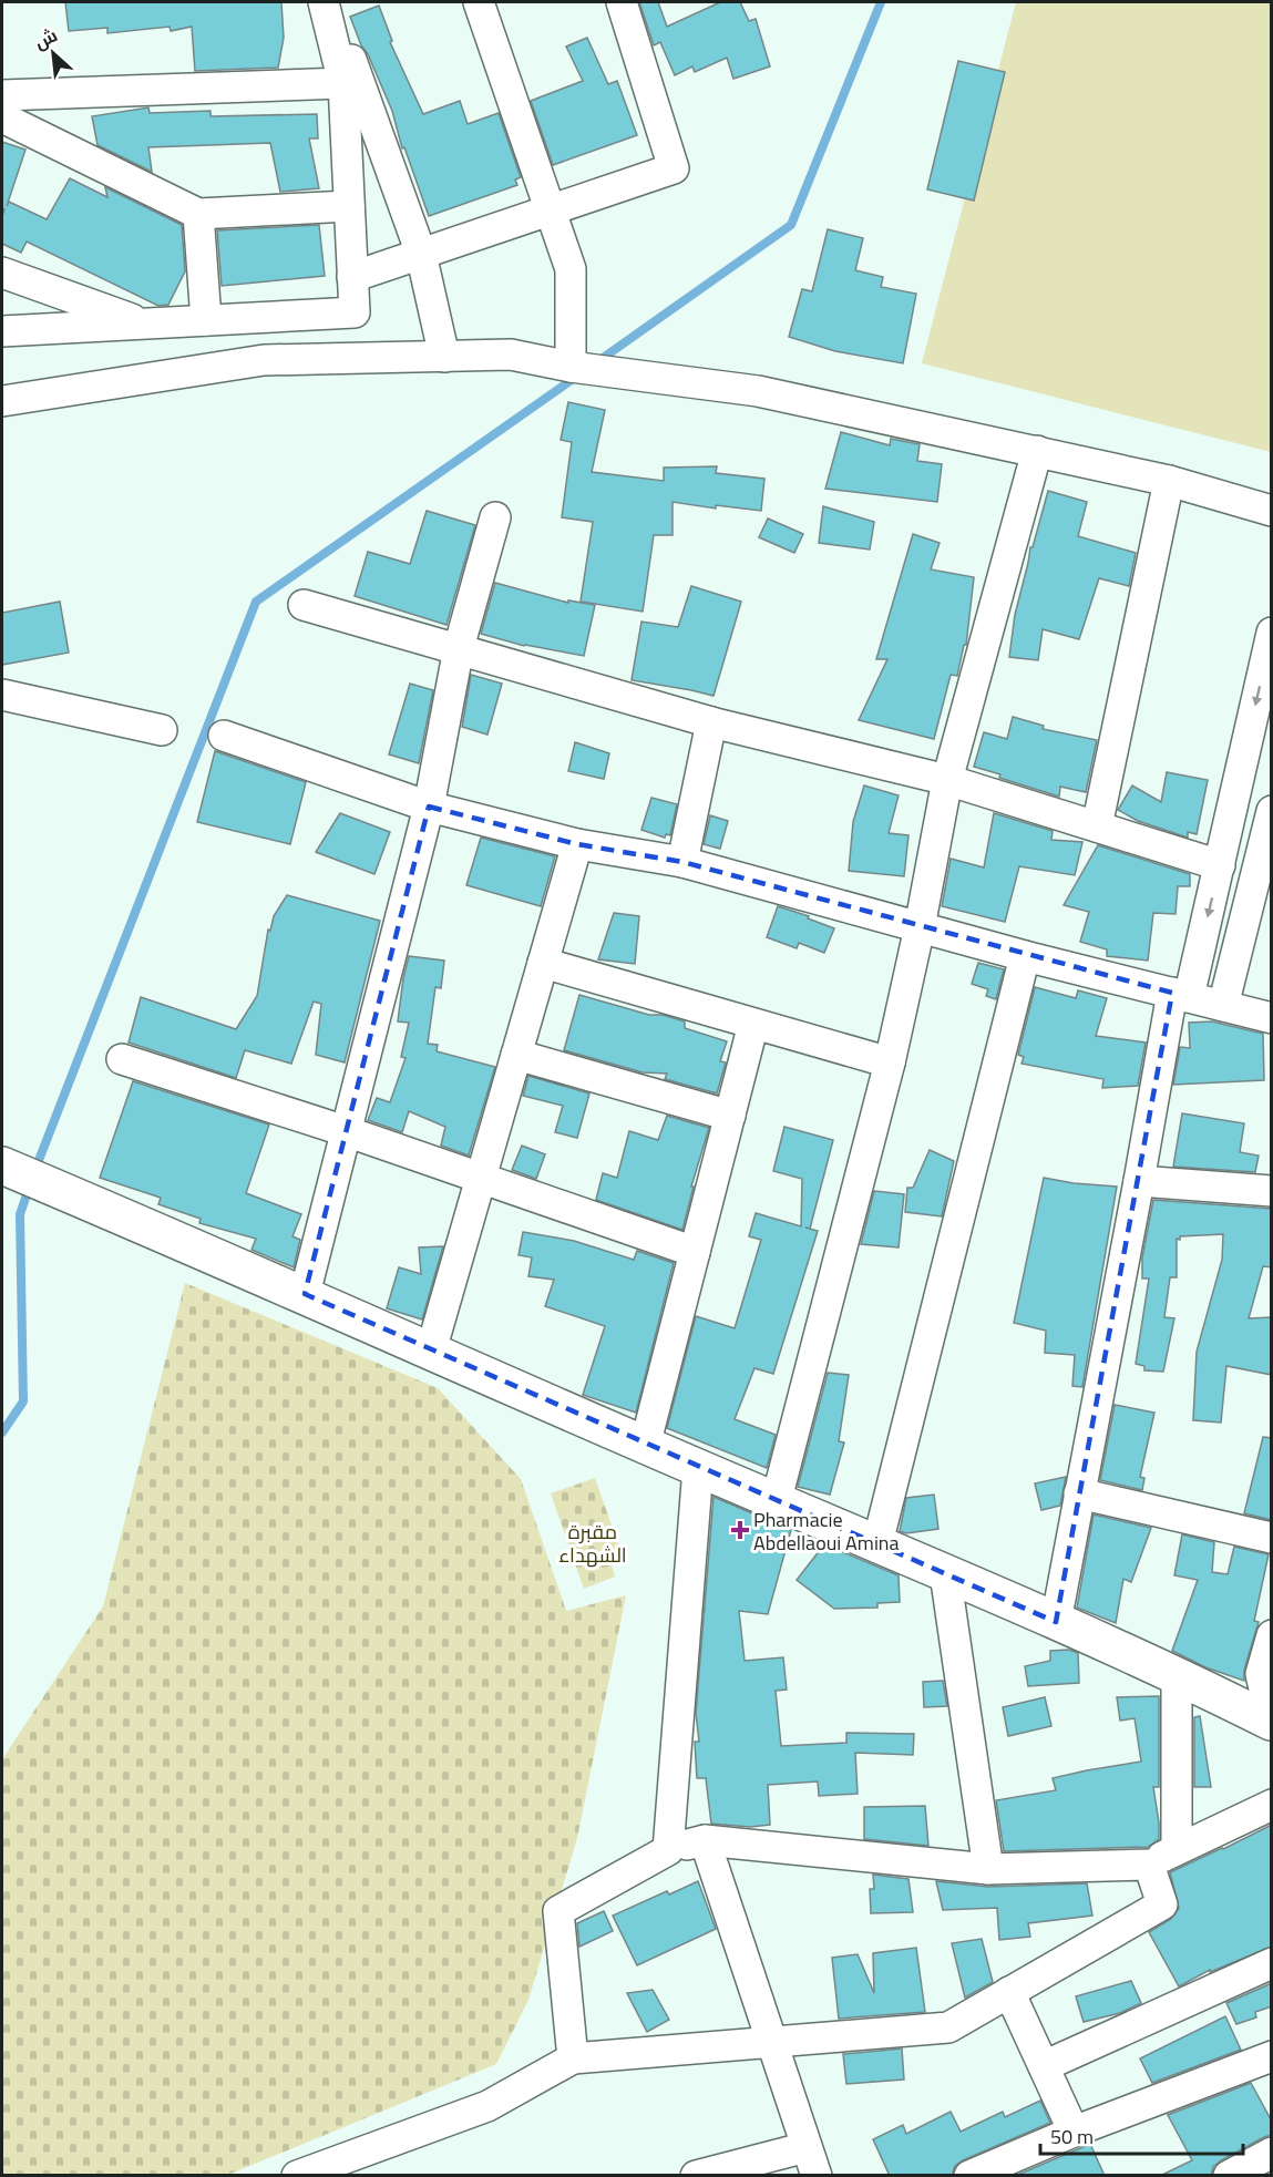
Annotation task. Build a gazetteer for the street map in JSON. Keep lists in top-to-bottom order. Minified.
{"parks":["مقبرة الشهداء"],"places":{"health":["Pharmacie Abdellaoui Amina"]},"scale_bar":"50 m","north":"top left"}
